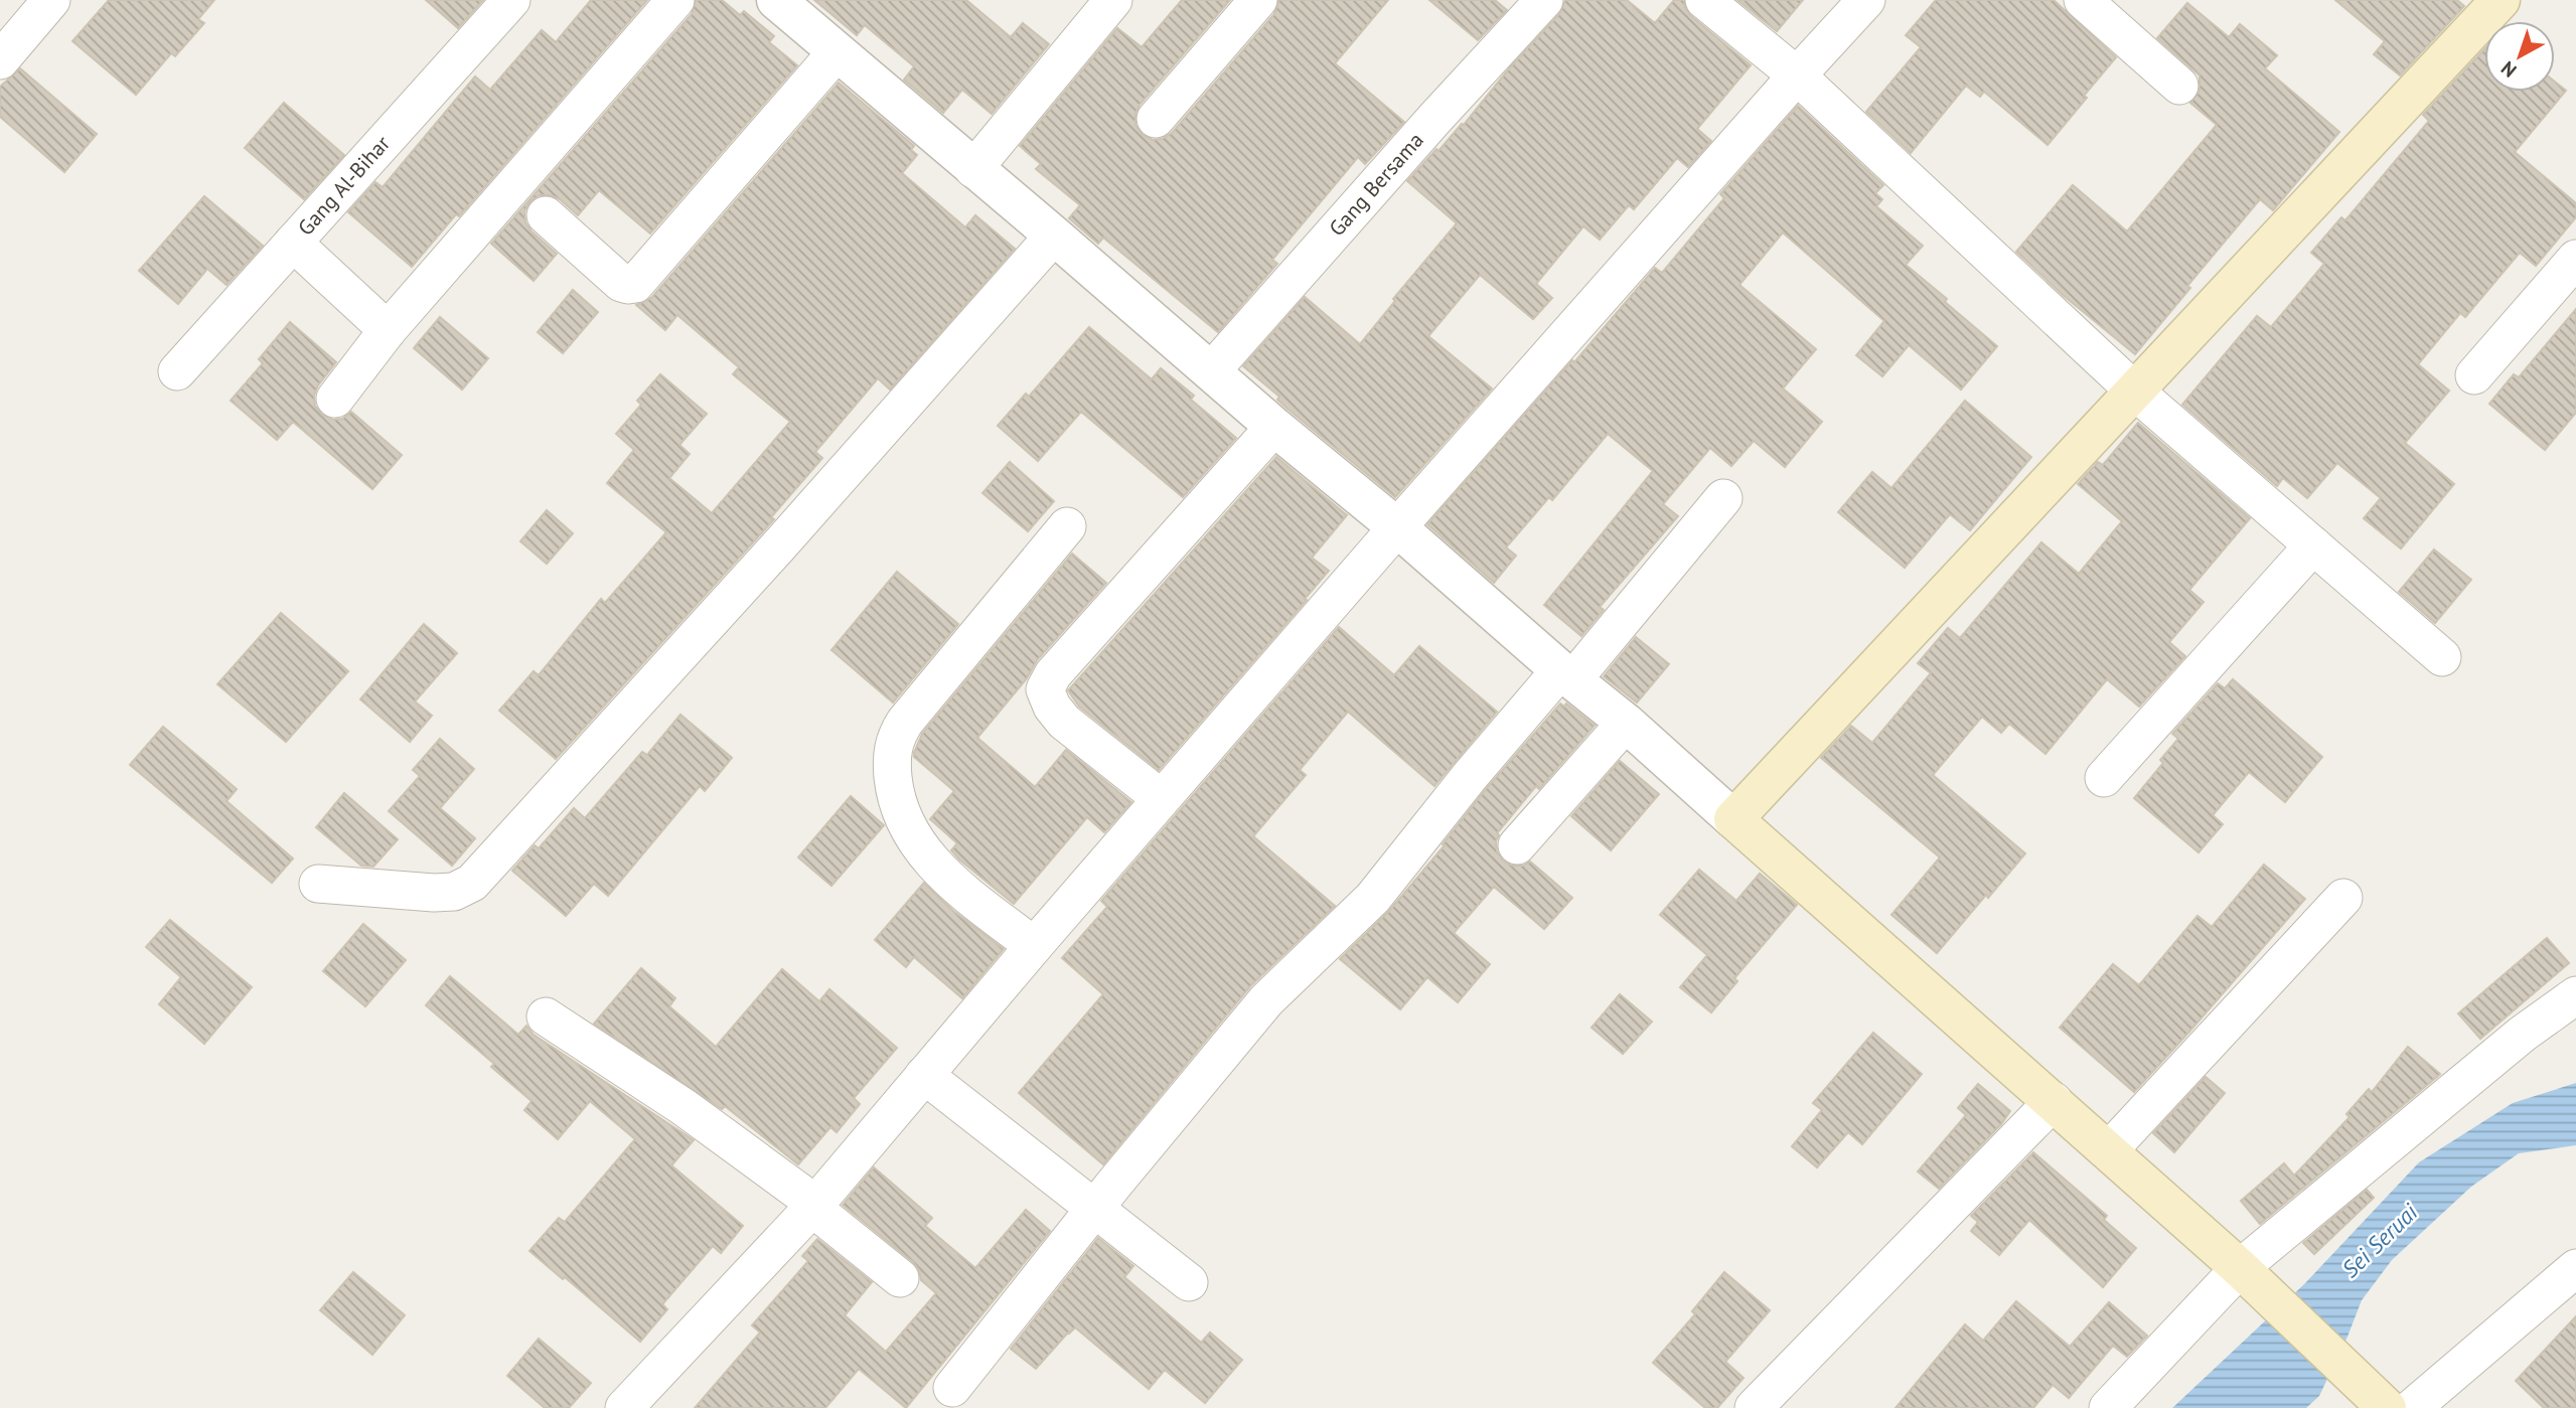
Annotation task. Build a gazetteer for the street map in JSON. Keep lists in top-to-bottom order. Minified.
{"streets":{"street":["Gang Bersama","Gang Al-Bihar"]},"water":["Sei Seruai"],"north":"bottom left"}
